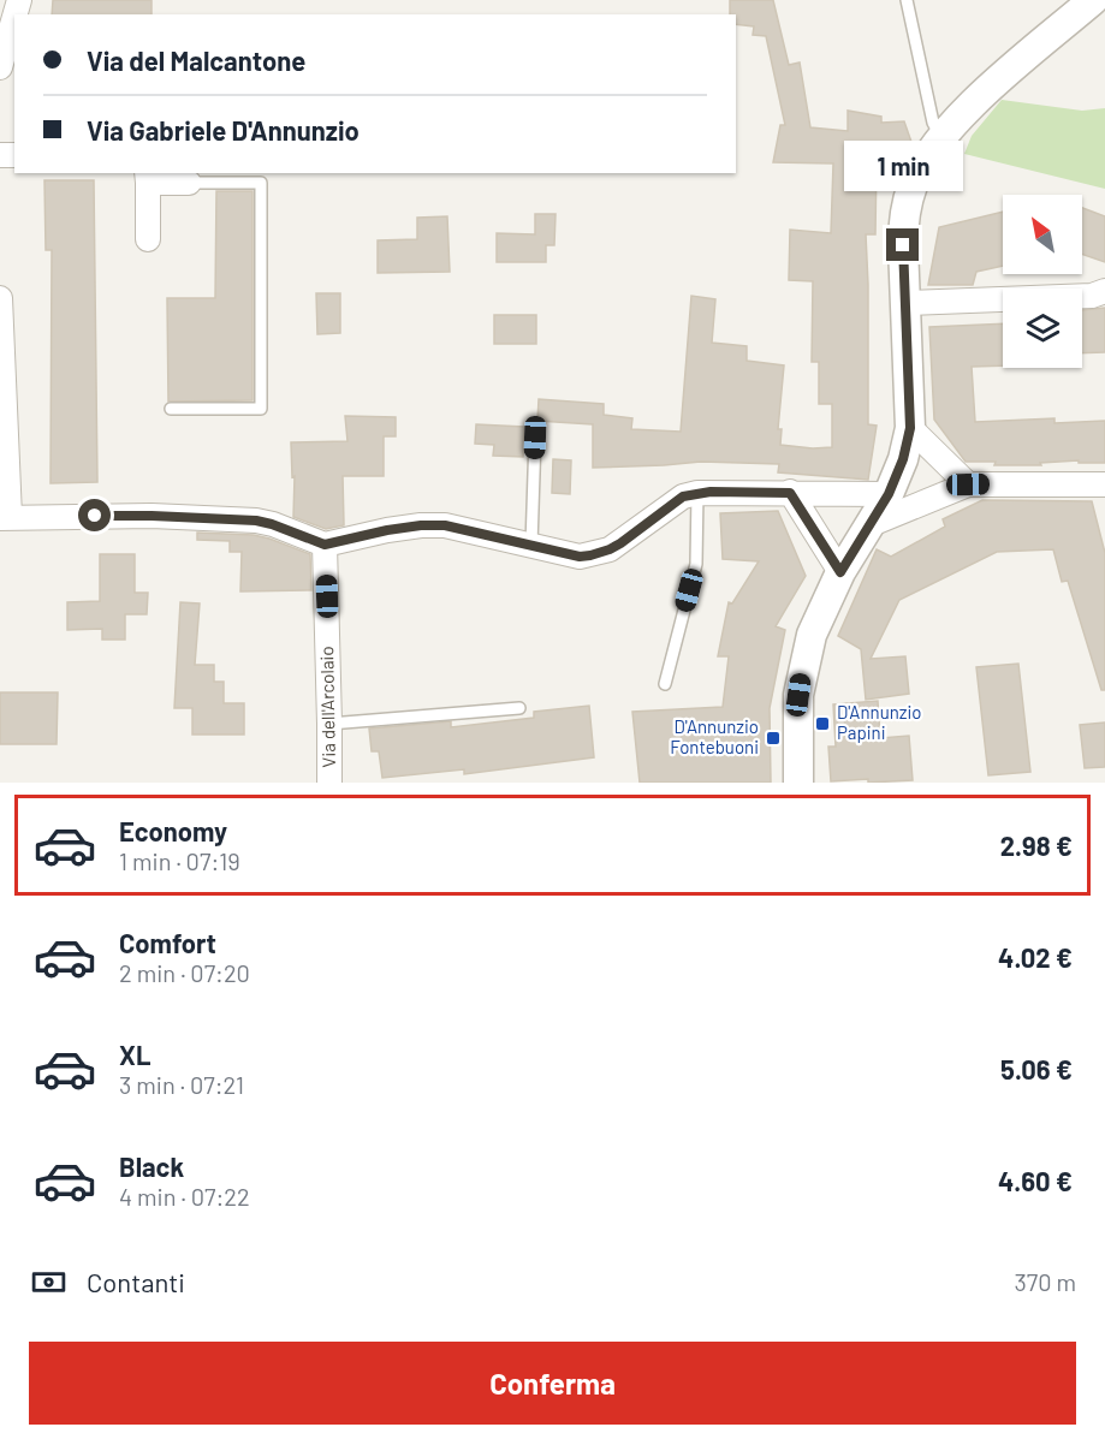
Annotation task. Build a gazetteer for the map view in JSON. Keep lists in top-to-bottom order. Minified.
{"streets":{"street":["Via dell'Arcolaio"]},"places":{"transit":["D'Annunzio Papini","D'Annunzio Fontebuoni"]},"north":"top left","page":{"banner":["Via del Malcantone","Via Gabriele D'Annunzio"],"bubble":"1 min","list":[{"name":"Economy","note":"1 min · 07:19","value":"2.98 €"},{"name":"Comfort","note":"2 min · 07:20","value":"4.02 €"},{"name":"XL","note":"3 min · 07:21","value":"5.06 €"},{"name":"Black","note":"4 min · 07:22","value":"4.60 €"}],"pay":["Contanti","370 m"],"buttons":"Conferma"}}
